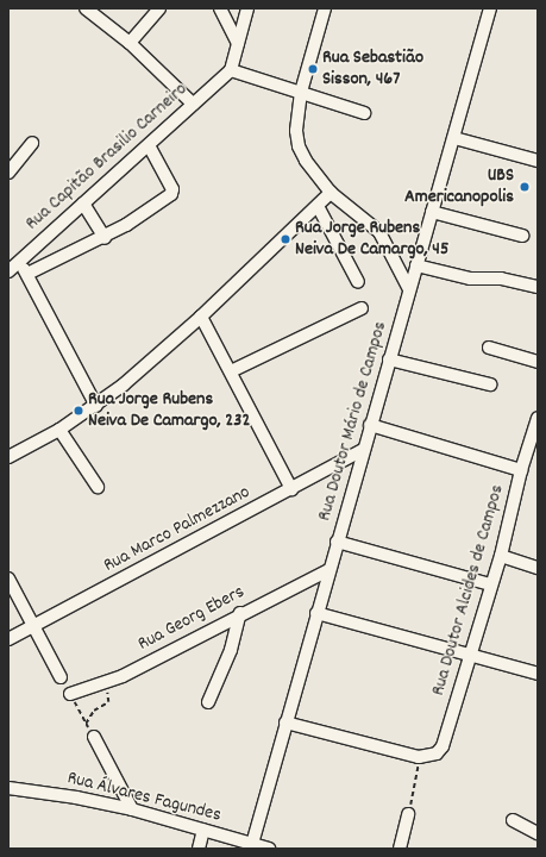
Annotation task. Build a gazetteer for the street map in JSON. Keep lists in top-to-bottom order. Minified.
{"streets":{"street":["Rua Capitão Brasilio Carneiro","Rua Doutor Mário de Campos","Rua Marco Palmezzano","Rua Doutor Alcides de Campos","Rua Georg Ebers","Rua Álvares Fagundes"]},"crossings":[["Rua Doutor Mário de Campos","Rua Marco Palmezzano"],["Rua Doutor Mário de Campos","Rua Georg Ebers"],["Rua Doutor Mário de Campos","Rua Álvares Fagundes"]],"places":["Rua Sebastião Sisson, 467","UBS Americanopolis","Rua Jorge Rubens Neiva De Camargo, 45","Rua Jorge Rubens Neiva De Camargo, 232"]}
